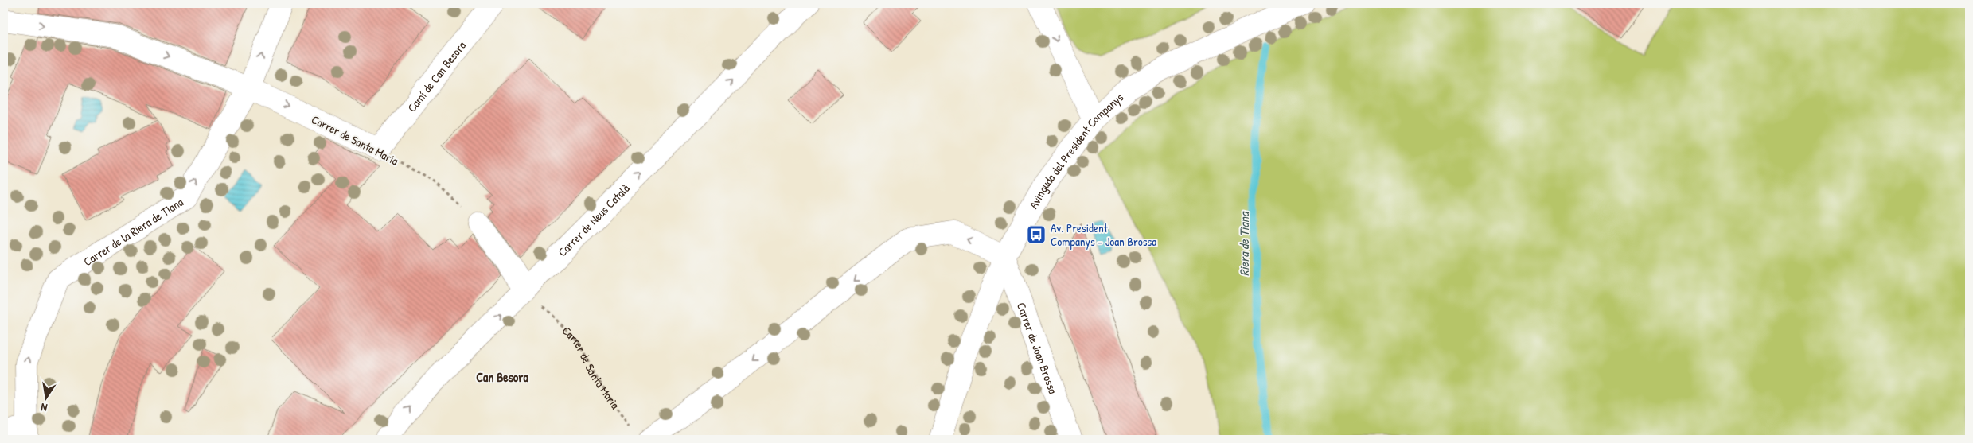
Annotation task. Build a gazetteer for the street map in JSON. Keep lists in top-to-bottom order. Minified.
{"streets":{"street":["Camí de Can Besora","Carrer de Santa Maria","Avinguda del President Companys","Carrer de Neus Català","Carrer de la Riera de Tiana","Carrer de Joan Brossa"]},"crossings":[["Camí de Can Besora","Carrer de Santa Maria"],["Carrer de Santa Maria","Carrer de Neus Català"],["Carrer de Santa Maria","Carrer de la Riera de Tiana"],["Avinguda del President Companys","Carrer de Joan Brossa"]],"one_way":["Carrer de Santa Maria","Carrer de Neus Català","Carrer de la Riera de Tiana"],"districts":["Can Besora"],"water":["Riera de Tiana"],"places":{"bus stop":["Av. President Companys - Joan Brossa"]},"north":"bottom"}
